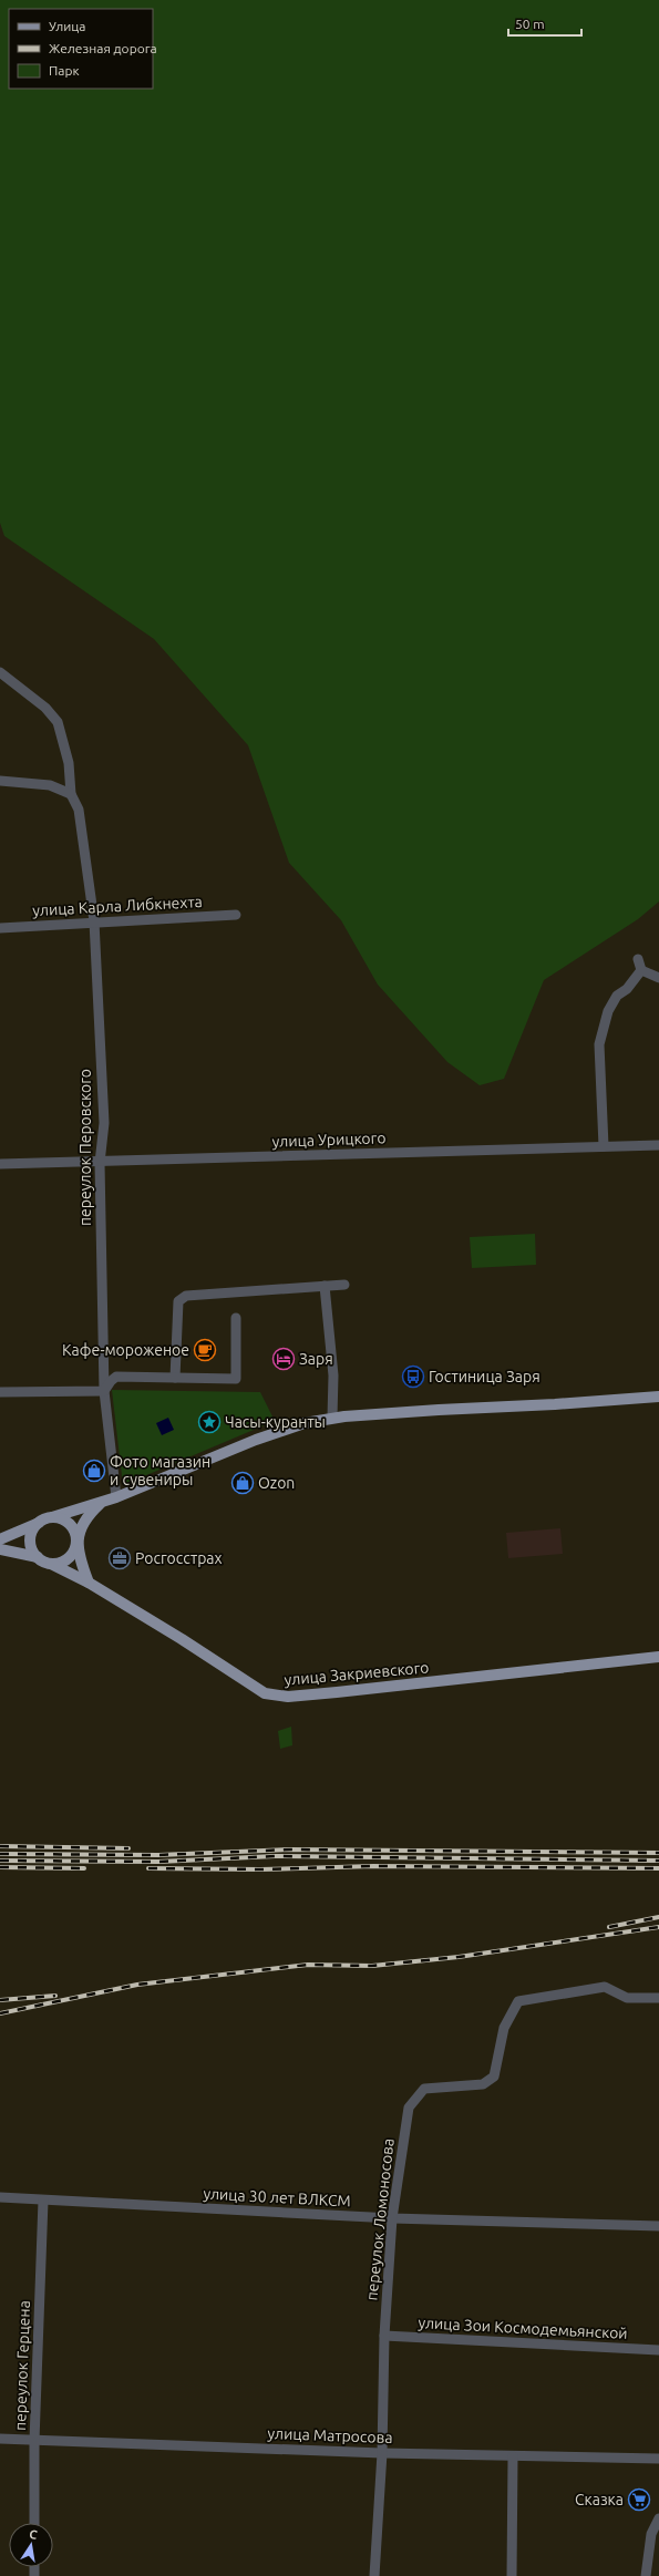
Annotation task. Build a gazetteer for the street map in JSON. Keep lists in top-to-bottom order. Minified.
{"streets":{"main road":["улица Закриевского"],"street":["улица Карла Либкнехта","улица Урицкого","переулок Перовского","улица 30 лет ВЛКСМ","переулок Ломоносова","улица Зои Космодемьянской","переулок Герцена","улица Матросова"]},"crossings":[["улица Карла Либкнехта","переулок Перовского"],["улица Урицкого","переулок Перовского"],["улица 30 лет ВЛКСМ","переулок Ломоносова"],["улица 30 лет ВЛКСМ","переулок Герцена"],["переулок Ломоносова","улица Зои Космодемьянской"],["переулок Ломоносова","улица Матросова"],["переулок Герцена","улица Матросова"]],"places":{"cafe":["Кафе-мороженое"],"hotel":["Заря"],"bus stop":["Гостиница Заря"],"place":["Часы-куранты"],"shop":["Фото магазин и сувениры","Ozon"],"office":["Росгосстрах"],"supermarket":["Сказка"]},"legend":["Улица","Железная дорога","Парк"],"scale_bar":"50 m","north":"top"}
